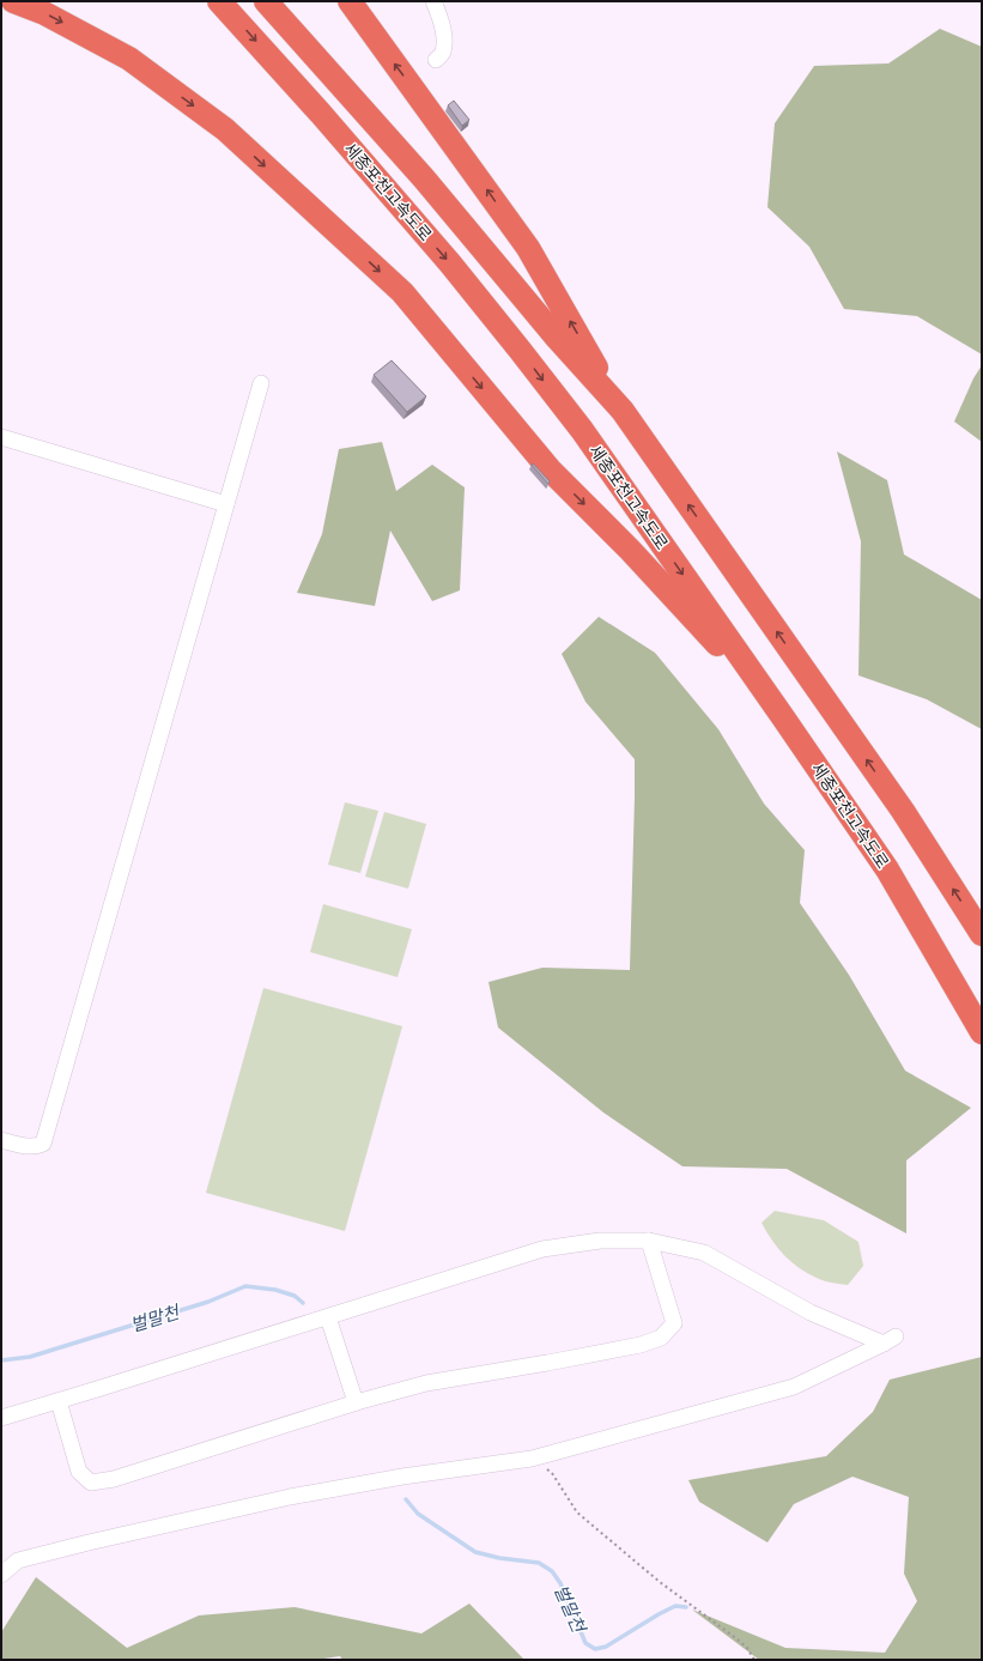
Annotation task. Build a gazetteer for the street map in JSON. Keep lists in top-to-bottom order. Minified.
{"streets":{"highway":["세종포천고속도로"]},"water":["벌말천"]}
